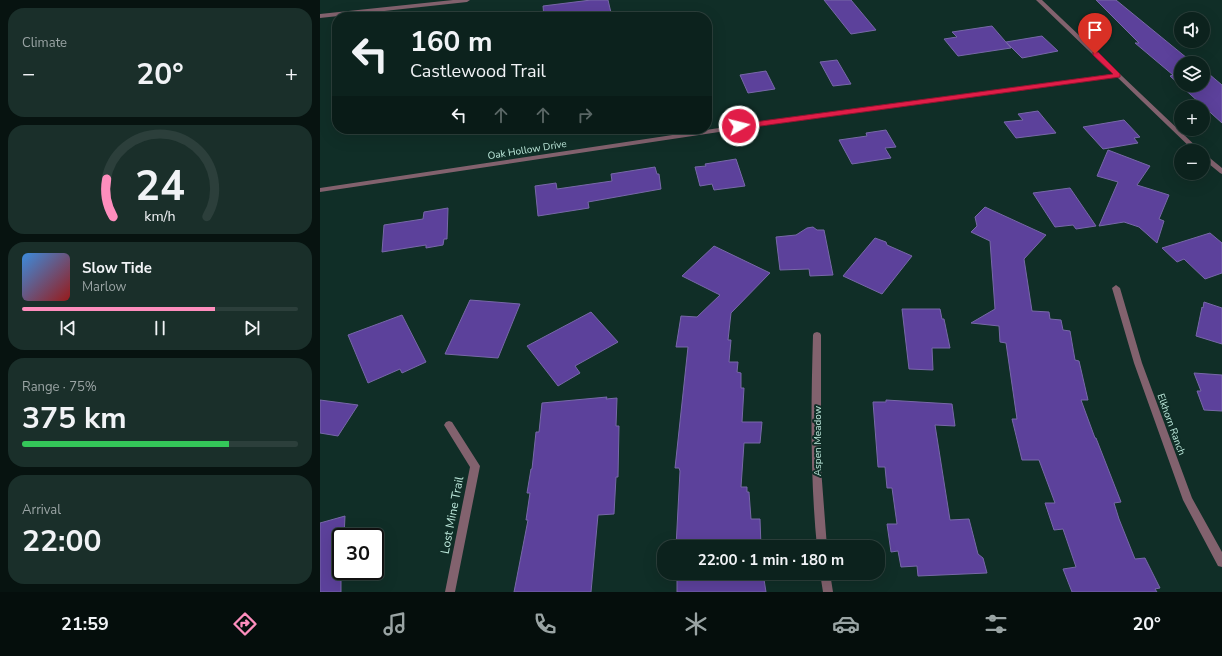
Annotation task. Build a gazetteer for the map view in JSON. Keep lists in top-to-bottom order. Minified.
{"streets":{"street":["Oak Hollow Drive","Elkhorn Ranch","Aspen Meadow","Lost Mine Trail"]},"page":{"tile":["Climate",["Range · 75%","375 km"],["Arrival","22:00"]],"map_buttons":["+","−"],"turn":["160 m","Castlewood Trail"],"heat":["−","20°","+"],"song":["Slow Tide","Marlow"],"limit":"30","trip":"22:00 · 1 min · 180 m","tabs":["21:59","20°"],"gauge":["24","km/h"]}}
